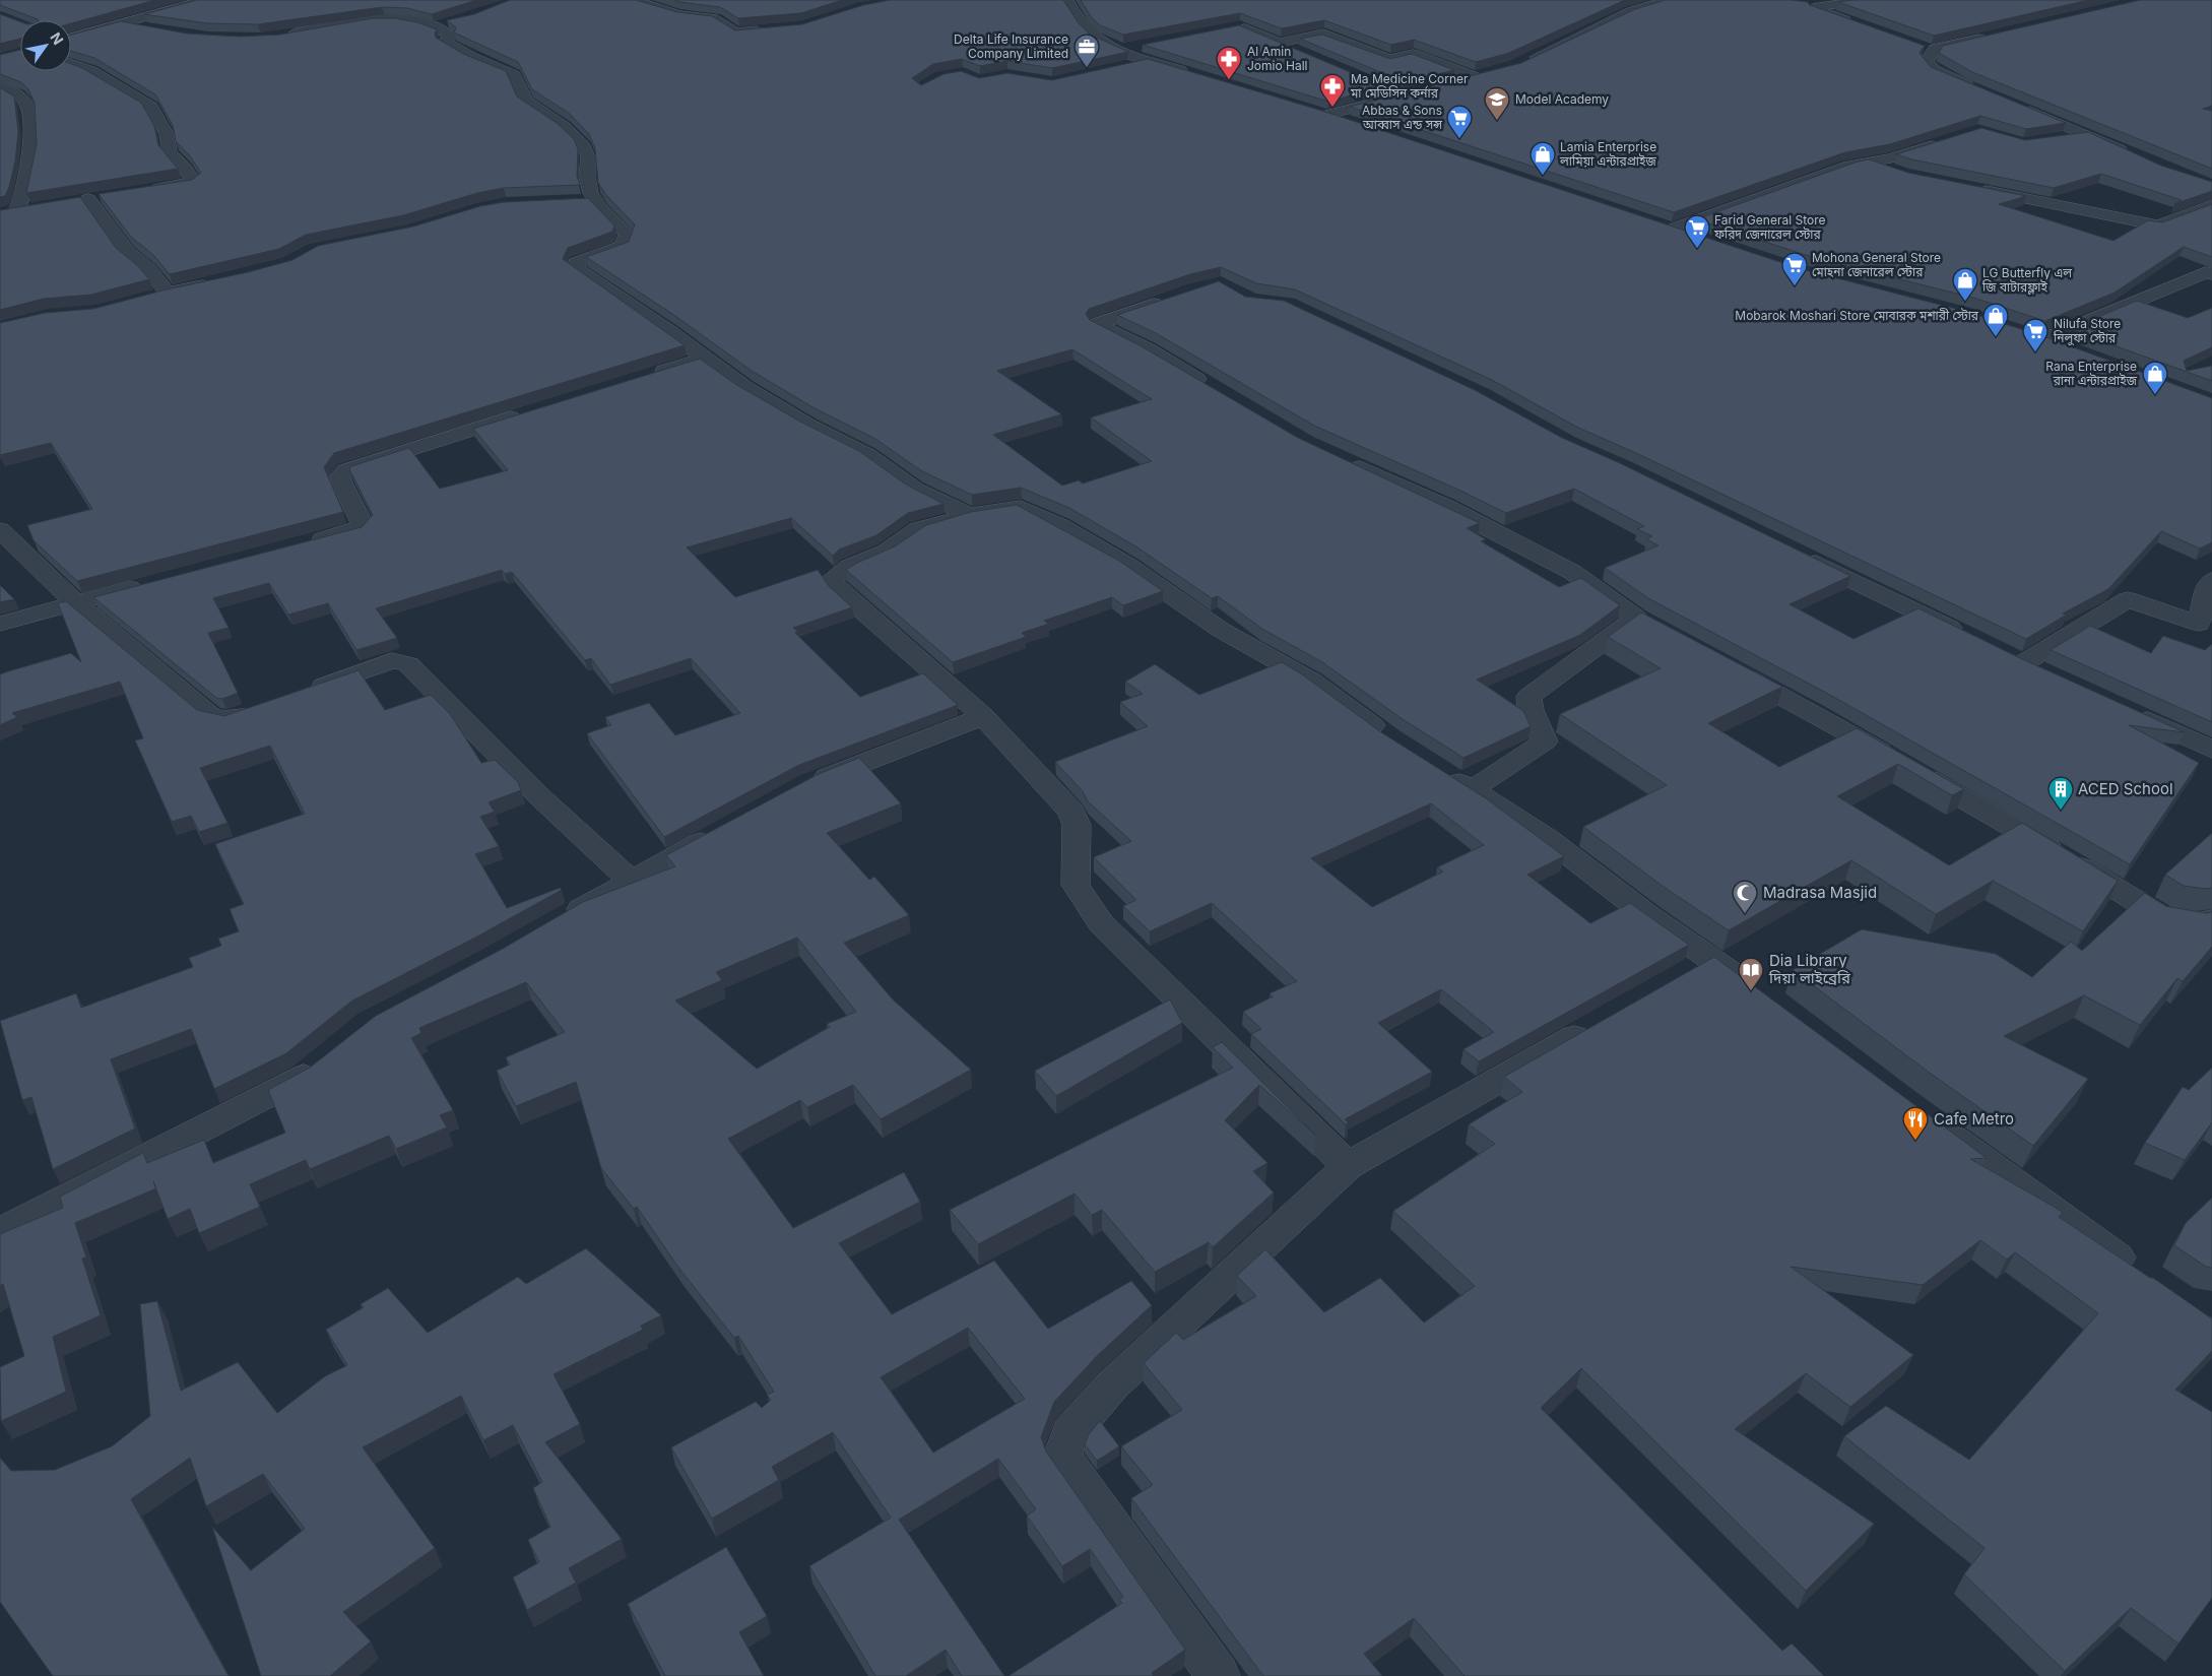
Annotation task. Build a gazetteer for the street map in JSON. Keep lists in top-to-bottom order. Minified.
{"places":{"office":["Delta Life Insurance Company Limited"],"pharmacy":["Al Amin Jomio Hall","Ma Medicine Corner মা মেডিসিন কর্নার"],"school or university":["Model Academy"],"supermarket":["Abbas & Sons আব্বাস এন্ড সন্স","Farid General Store ফরিদ জেনারেল স্টোর","Mohona General Store মোহনা জেনারেল স্টোর","Nilufa Store নিলুফা স্টোর"],"shop":["Lamia Enterprise লামিয়া এন্টারপ্রাইজ","LG Butterfly এল জি বাটারফ্লাই","Mobarok Moshari Store মোবারক মশারী স্টোর","Rana Enterprise রানা এন্টারপ্রাইজ"],"building":["ACED School"],"mosque":["Madrasa Masjid"],"library":["Dia Library দিয়া লাইব্রেরি"],"restaurant":["Cafe Metro"]},"north":"top right"}
